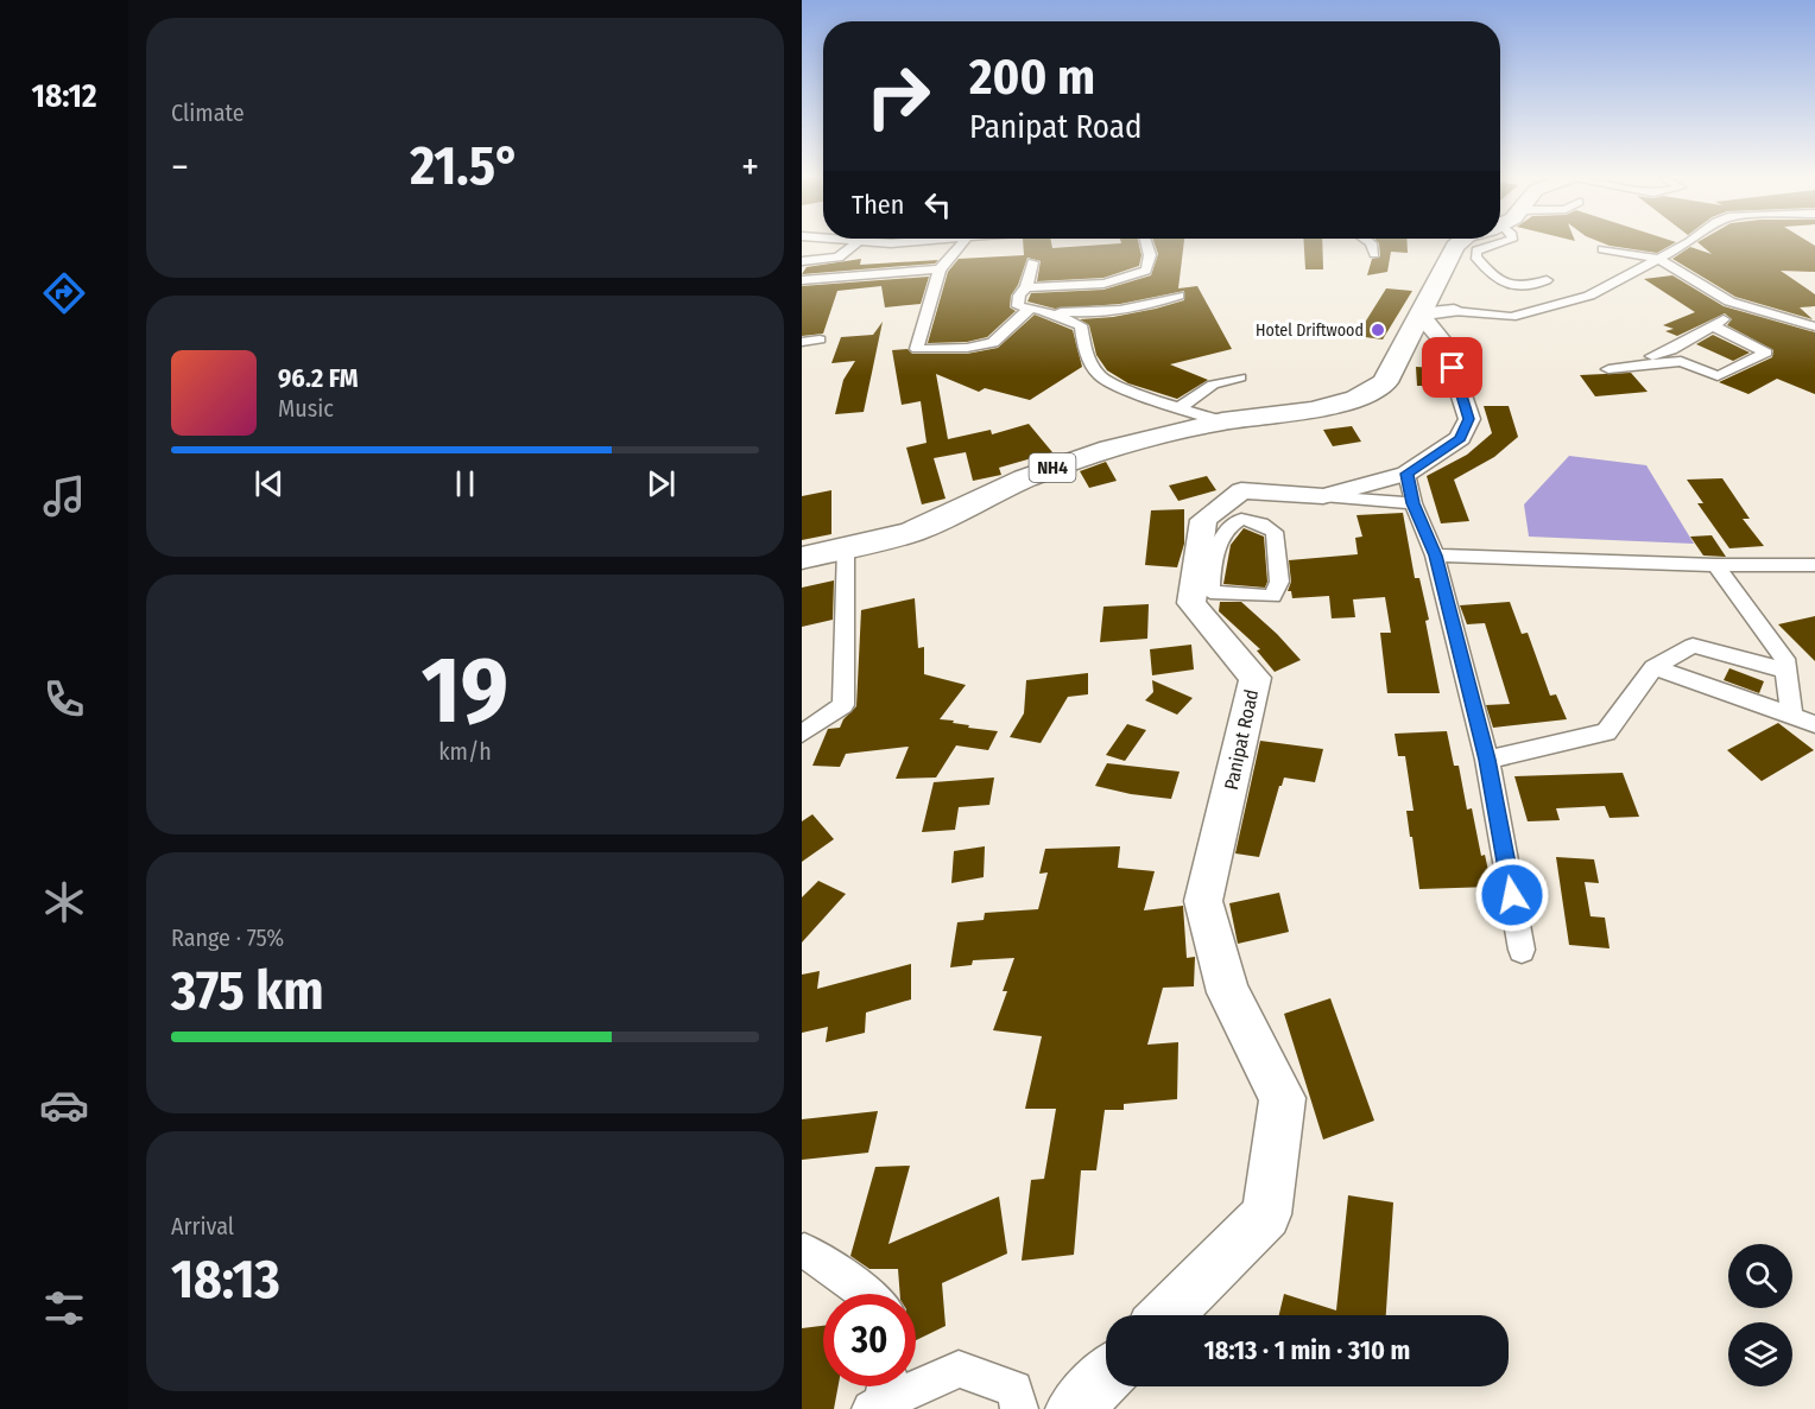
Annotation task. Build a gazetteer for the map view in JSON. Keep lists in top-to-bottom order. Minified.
{"streets":{"highway":["NH4"],"street":["Panipat Road"]},"crossings":[["NH4","Panipat Road"]],"places":["Hotel Driftwood"],"page":{"tabs":"18:12","tile":["Climate",["19","km/h"],["Range · 75%","375 km"],["Arrival","18:13"]],"turn":["200 m","Panipat Road"],"heat":["−","21.5°","+"],"then":"Then","song":["96.2 FM","Music"],"limit":"30","trip":"18:13 · 1 min · 310 m"}}
